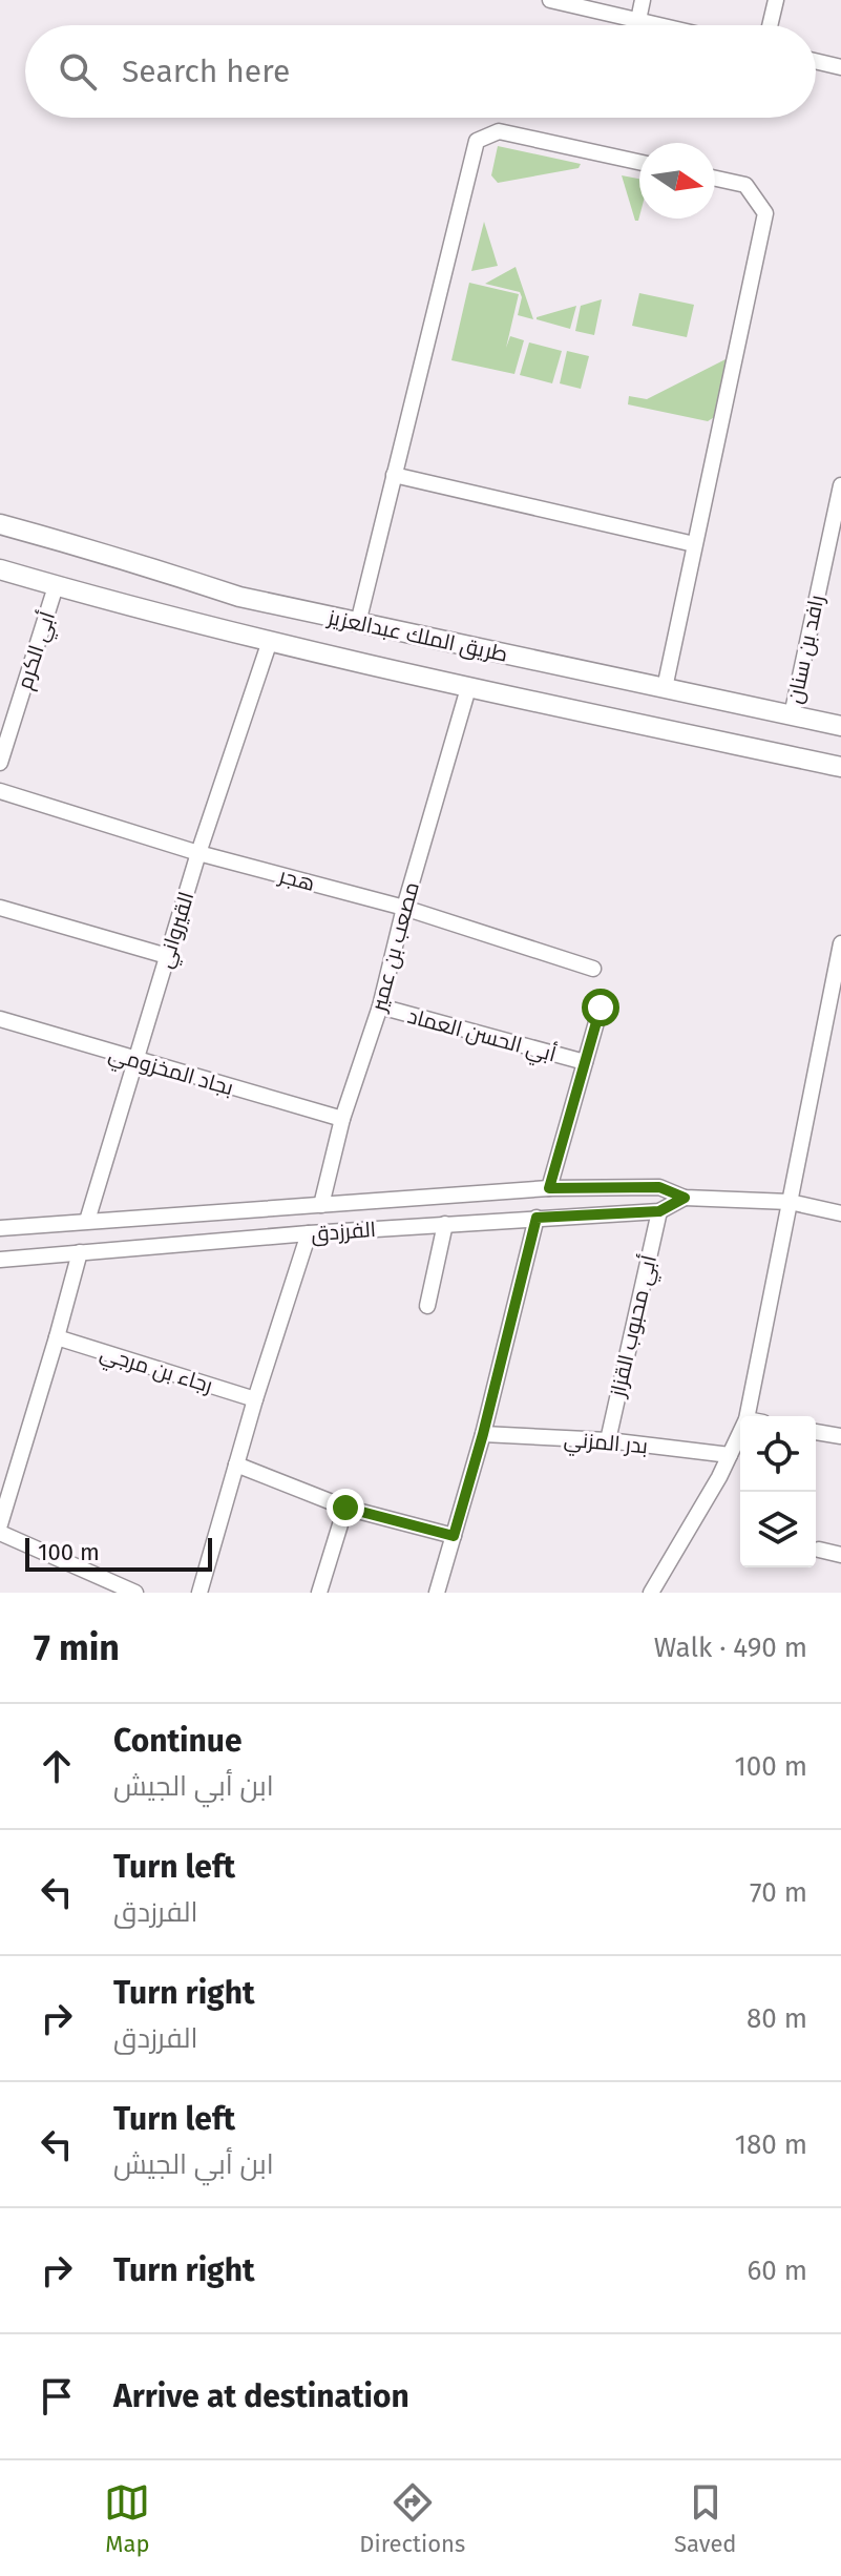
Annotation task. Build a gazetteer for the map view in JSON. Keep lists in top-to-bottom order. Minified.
{"streets":{"main road":["طريق الملك عبدالعزيز"],"street":["رافد بن سنان","أبي الكرم","هجر","القيرواني","مصعب بن عمير","أبي الحسن العماد","بجاد المخزومي","الفرزدق","أبي محبوب القزاز","رجاء بن مرجي","بدر المزني"]},"crossings":[["طريق الملك عبدالعزيز","رافد بن سنان"],["طريق الملك عبدالعزيز","أبي الكرم"],["طريق الملك عبدالعزيز","القيرواني"],["طريق الملك عبدالعزيز","مصعب بن عمير"],["هجر","القيرواني"],["هجر","مصعب بن عمير"],["القيرواني","بجاد المخزومي"],["القيرواني","الفرزدق"],["مصعب بن عمير","أبي الحسن العماد"],["مصعب بن عمير","بجاد المخزومي"],["مصعب بن عمير","الفرزدق"],["الفرزدق","أبي محبوب القزاز"],["أبي محبوب القزاز","بدر المزني"]],"scale_bar":"100 m","north":"right","page":{"search":"Search here","scale":"100 m","heading":["7 min","Walk · 490 m"],"list":[["Continue","ابن أبي الجيش","100 m"],["Turn left","الفرزدق","70 m"],["Turn right","الفرزدق","80 m"],["Turn left","ابن أبي الجيش","180 m"],["Turn right","60 m"],"Arrive at destination"],"nav":["Map","Directions","Saved"]}}
